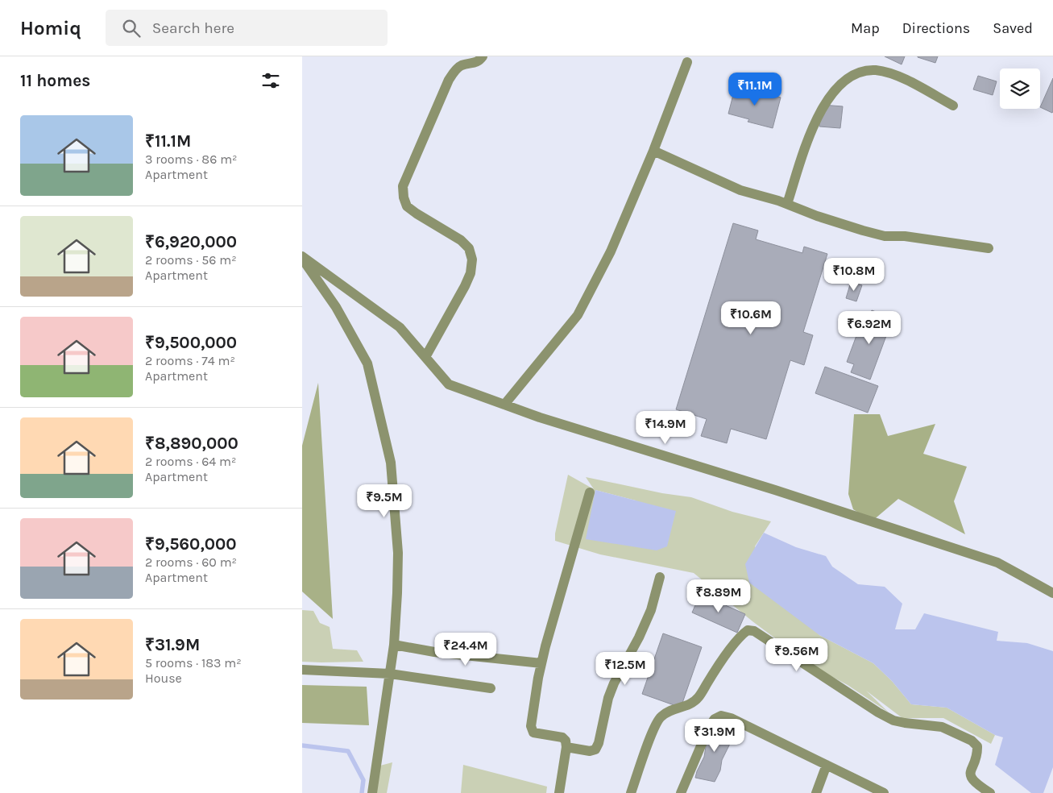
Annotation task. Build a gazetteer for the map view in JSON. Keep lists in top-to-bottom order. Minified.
{"page":{"header":"Homiq","search":"Search here","nav":["Map","Directions","Saved"],"heading":"11 homes","price":["₹11.1M","₹10.8M","₹10.6M","₹6.92M","₹14.9M","₹9.5M","₹8.89M","₹24.4M","₹9.56M","₹12.5M","₹31.9M"],"list":[{"name":"₹11.1M","note":"3 rooms · 86 m² · Apartment"},{"name":"₹6,920,000","note":"2 rooms · 56 m² · Apartment"},{"name":"₹9,500,000","note":"2 rooms · 74 m² · Apartment"},{"name":"₹8,890,000","note":"2 rooms · 64 m² · Apartment"},{"name":"₹9,560,000","note":"2 rooms · 60 m² · Apartment"},{"name":"₹31.9M","note":"5 rooms · 183 m² · House"}]}}
